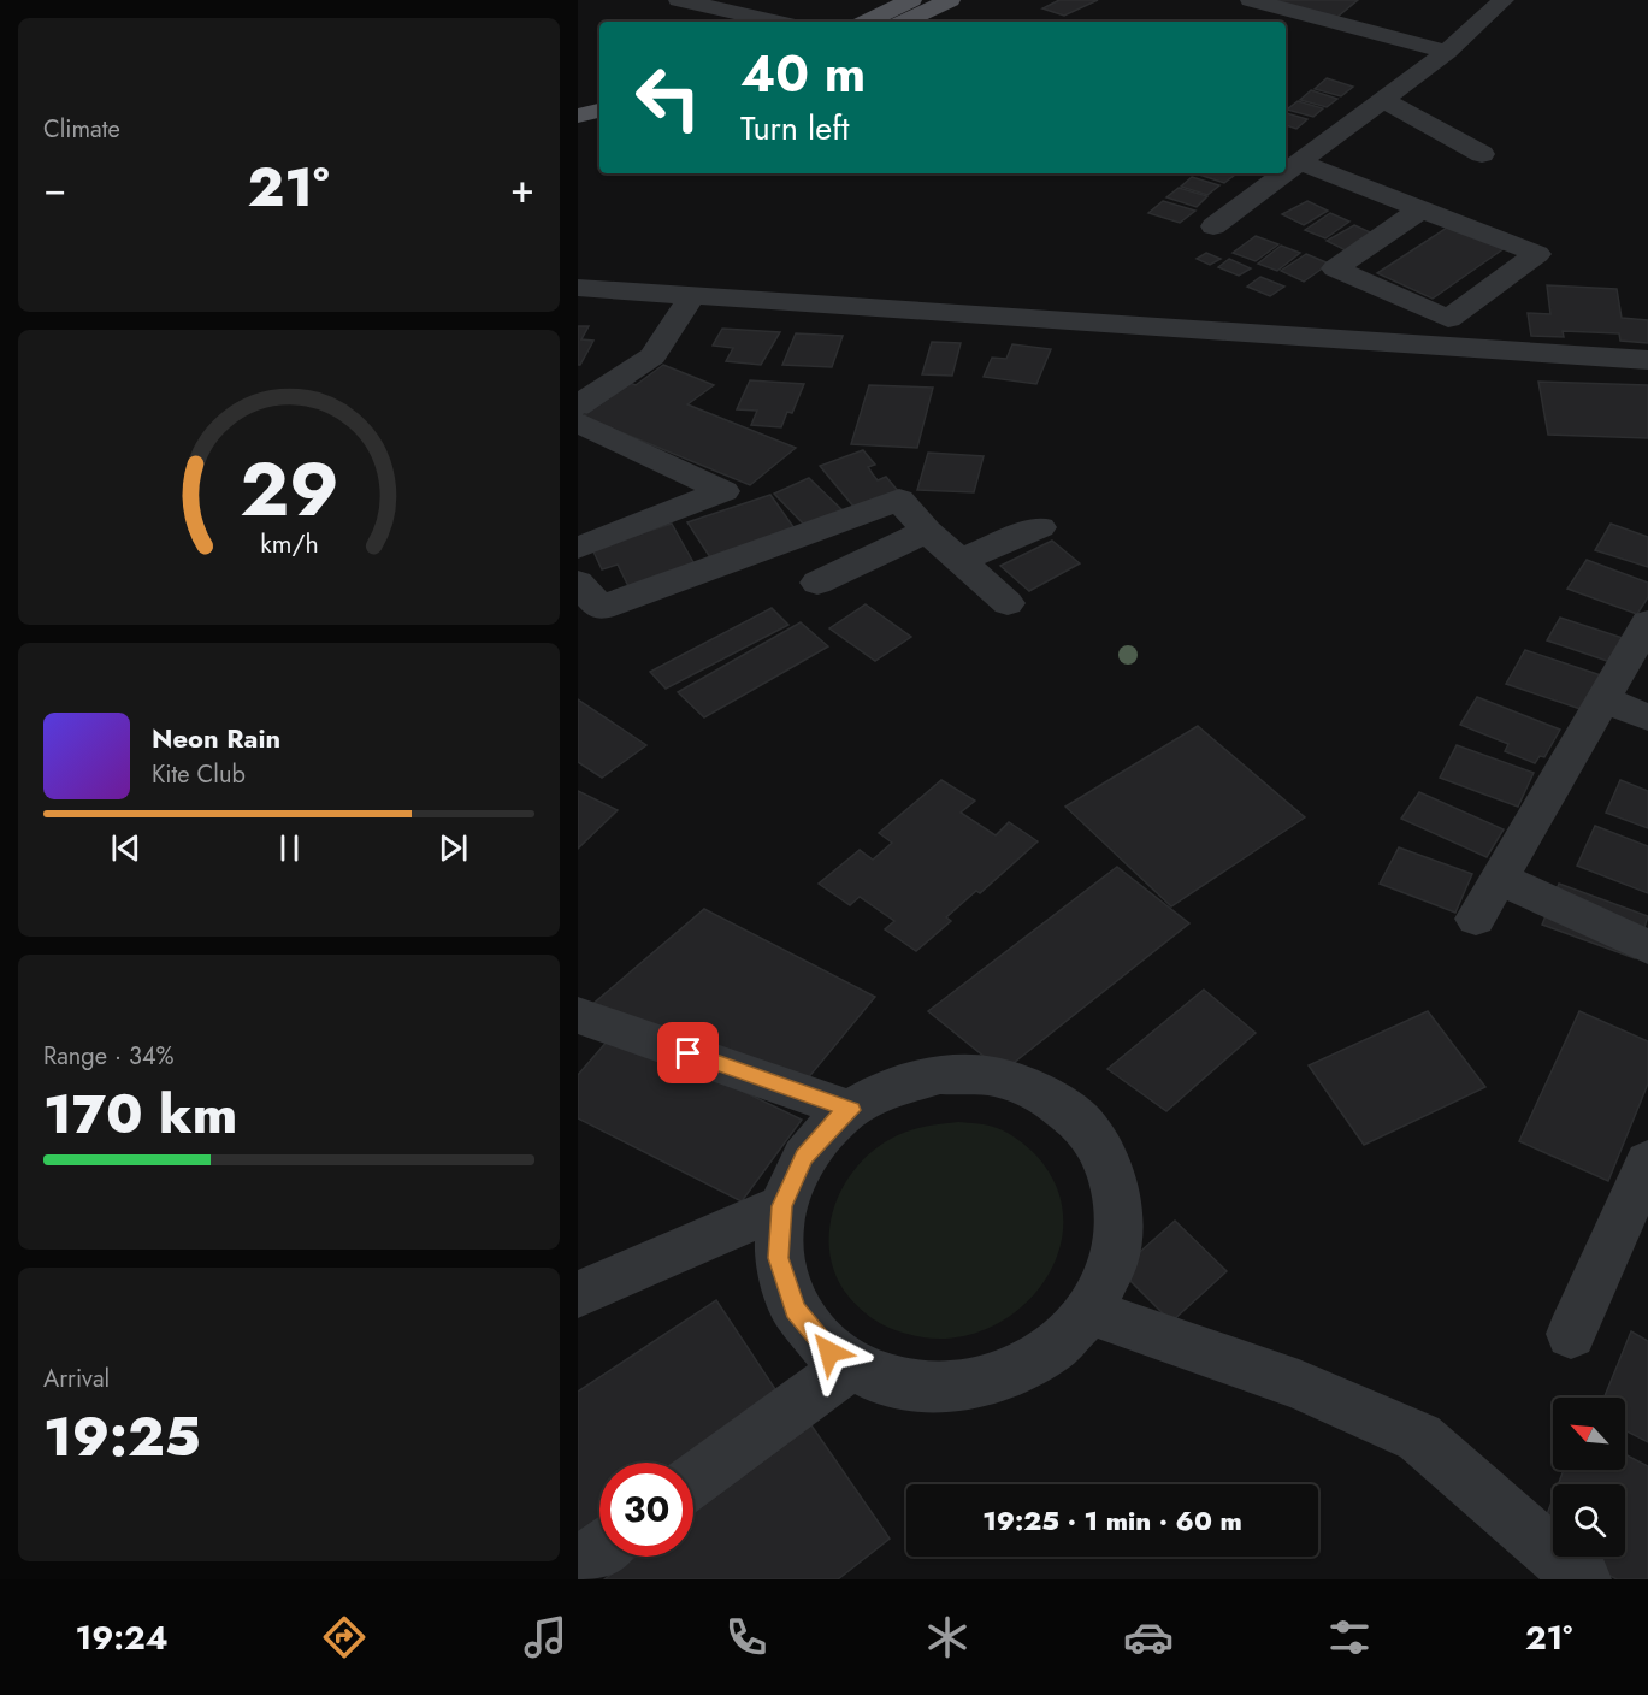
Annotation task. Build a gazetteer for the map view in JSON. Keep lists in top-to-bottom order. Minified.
{"north":"top left","page":{"tile":["Climate",["Range · 34%","170 km"],["Arrival","19:25"]],"turn":["40 m","Turn left"],"heat":["−","21°","+"],"song":["Neon Rain","Kite Club"],"limit":"30","trip":"19:25 · 1 min · 60 m","tabs":["19:24","21°"],"gauge":["29","km/h"]}}
